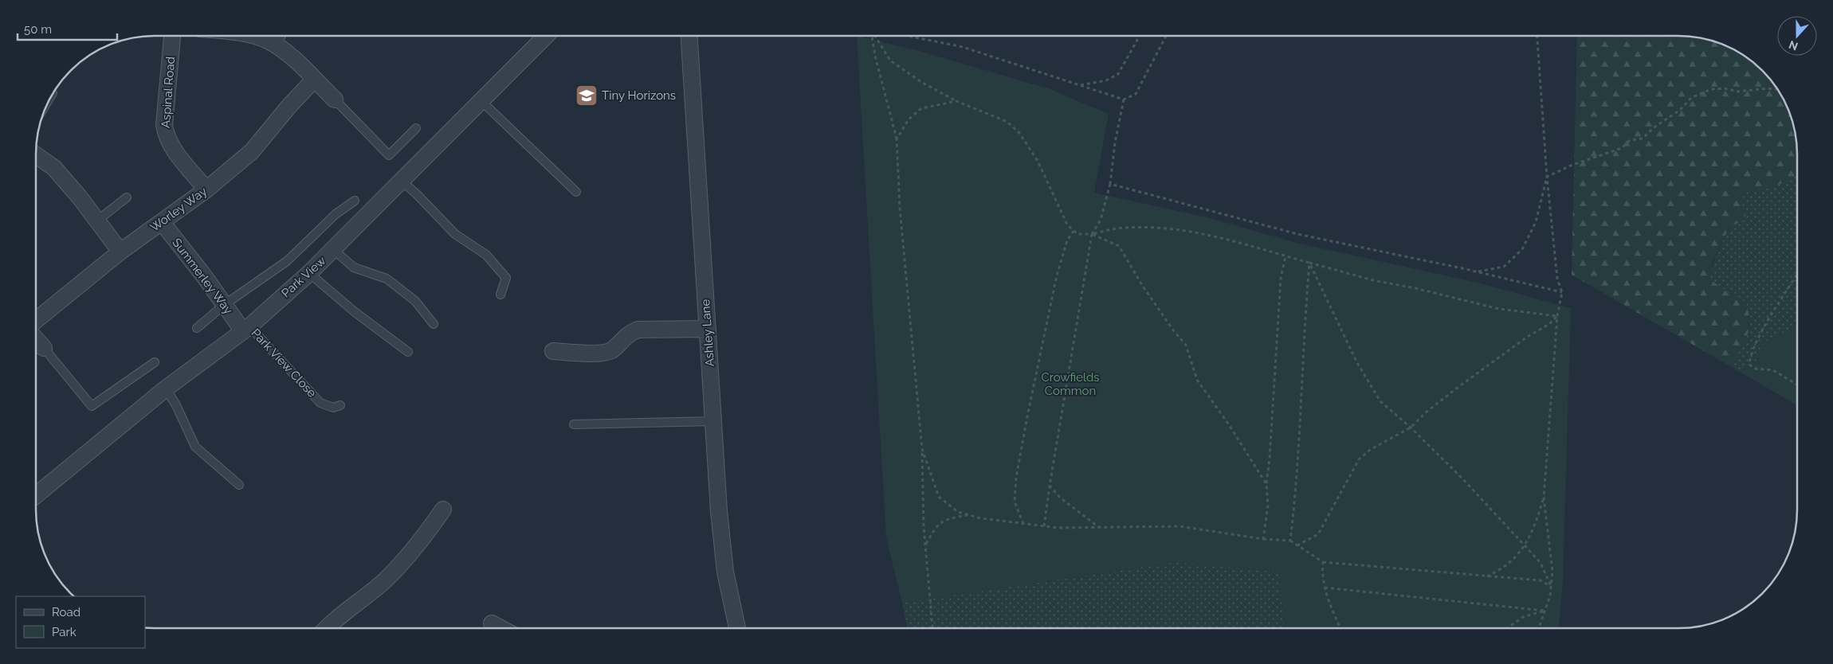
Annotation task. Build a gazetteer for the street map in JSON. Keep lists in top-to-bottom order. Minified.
{"streets":{"street":["Aspinal Road","Worley Way","Summerley Way","Park View","Ashley Lane"],"lane":["Park View Close"]},"crossings":[["Aspinal Road","Worley Way"],["Worley Way","Summerley Way"],["Summerley Way","Park View"],["Summerley Way","Park View Close"],["Park View","Park View Close"]],"parks":["Crowfields Common"],"places":{"school or university":["Tiny Horizons"]},"legend":["Road","Park"],"scale_bar":"50 m","north":"bottom"}
